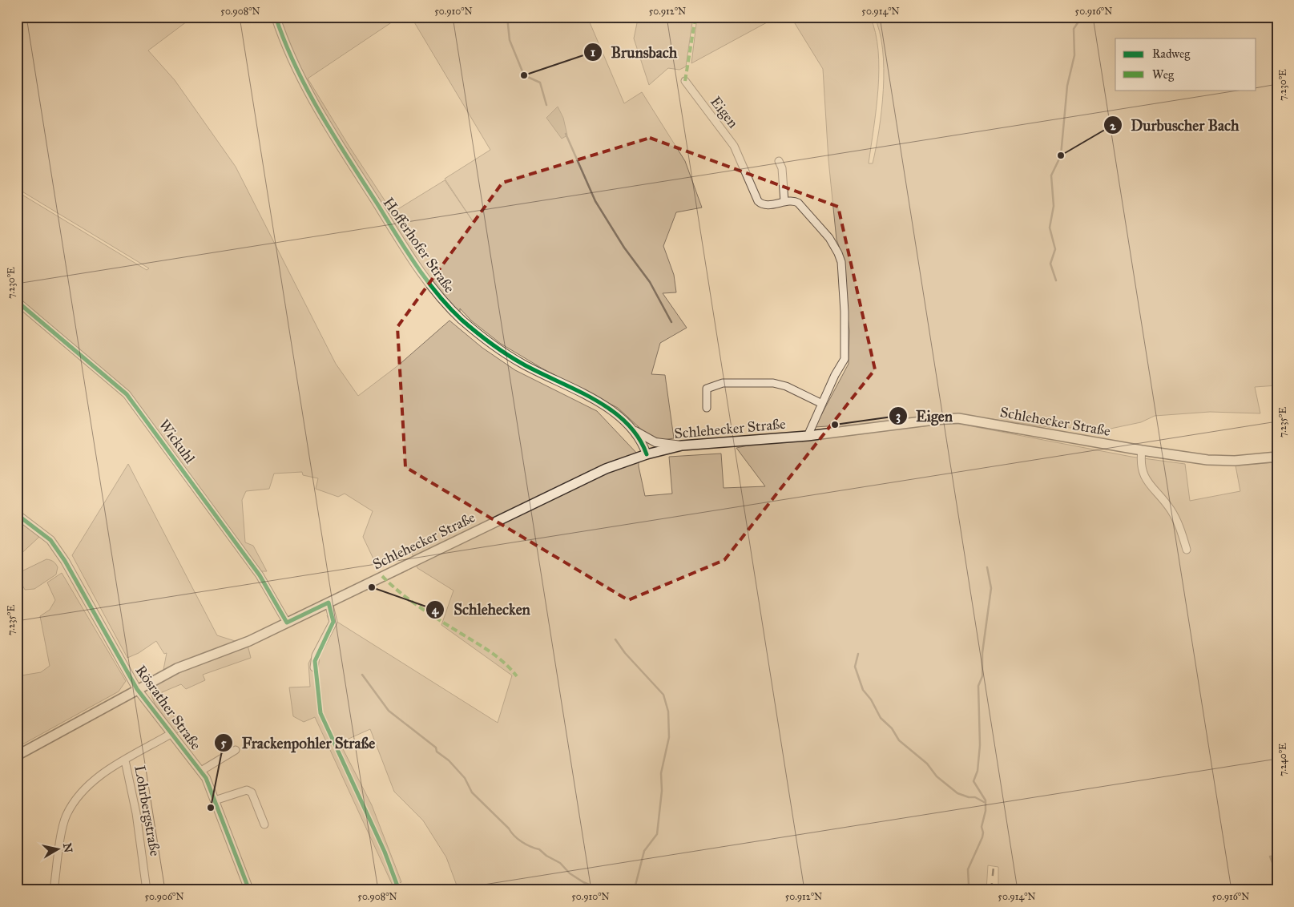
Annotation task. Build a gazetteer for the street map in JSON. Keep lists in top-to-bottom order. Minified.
{"streets":{"main road":["Schlehecker Straße"],"street":["Eigen","Hofferhofer Straße","Wickuhl","Rösrather Straße","Lohrbergstraße"]},"crossings":[["Eigen","Schlehecker Straße"],["Hofferhofer Straße","Schlehecker Straße"],["Schlehecker Straße","Wickuhl"],["Schlehecker Straße","Rösrather Straße"]],"places":["Brunsbach","Durbuscher Bach","Eigen","Schlehecken","Frackenpohler Straße"],"legend":["Radweg","Weg"],"north":"right","coordinates":["50.908°N","50.910°N","50.912°N","50.914°N","50.916°N","7.230°E","7.235°E","7.240°E","50.906°N"]}
